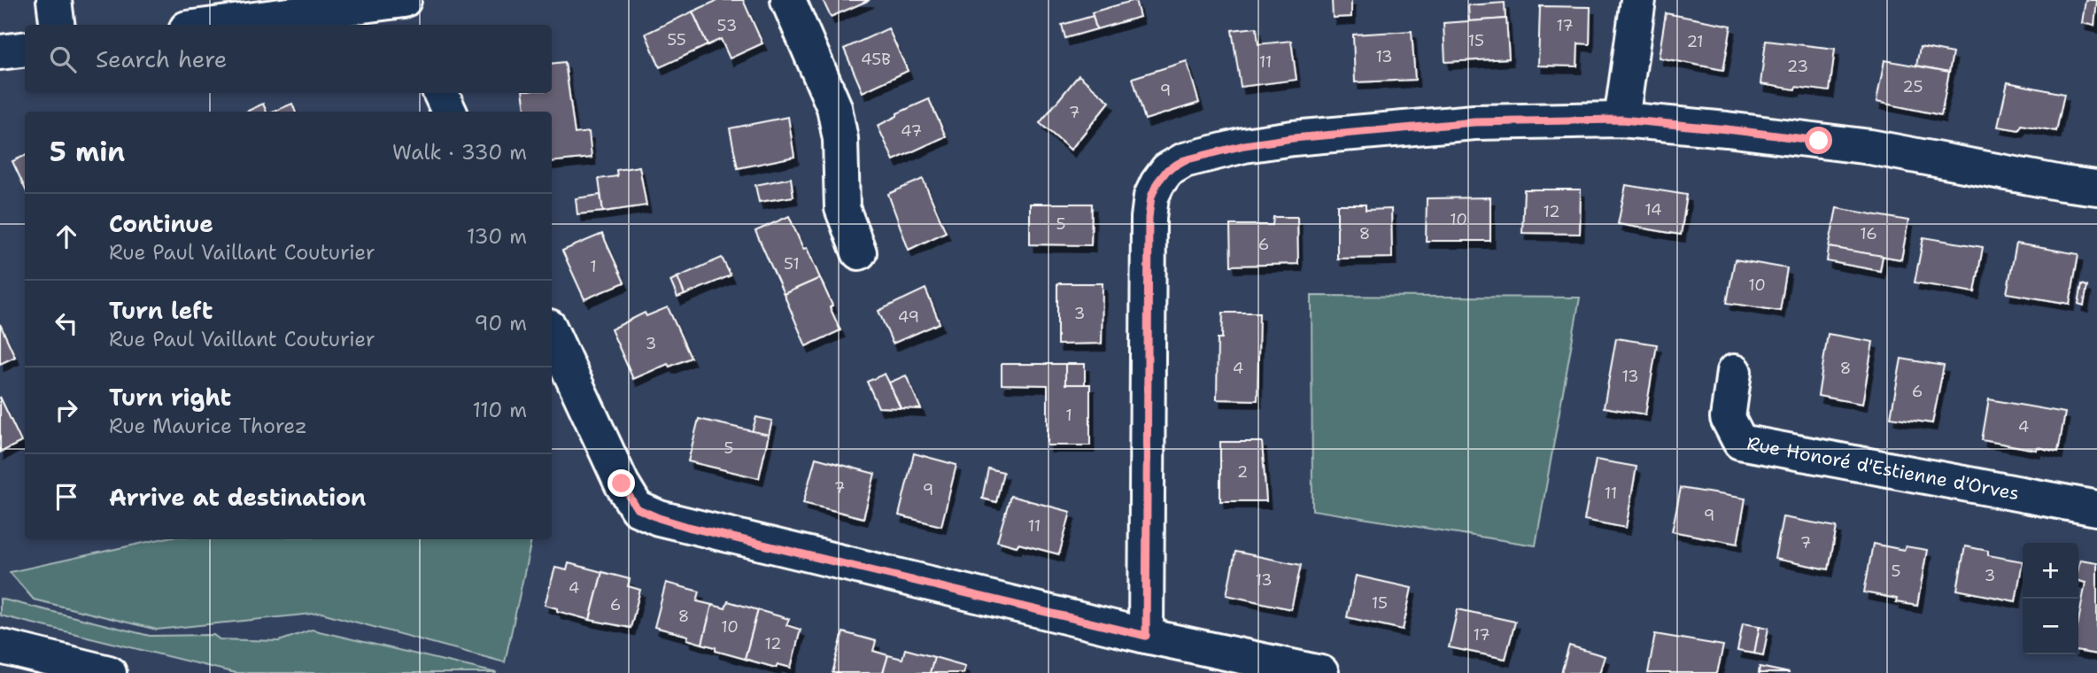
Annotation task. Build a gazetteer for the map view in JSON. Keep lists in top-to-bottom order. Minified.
{"streets":{"street":["Rue Honoré d'Estienne d'Orves"]},"house_numbers":["53","17","55","15","21","13","45B","11","23","25","9","7","47","14","12","10","5","8","16","6","51","1","10","3","49","3","4","8","13","6","1","4","5","2","7","9","11","9","11","7","5","3","13","4","15","6","8","10","17","12"],"page":{"search":"Search here","heading":["5 min","Walk · 330 m"],"list":[["Continue","Rue Paul Vaillant Couturier","130 m"],["Turn left","Rue Paul Vaillant Couturier","90 m"],["Turn right","Rue Maurice Thorez","110 m"],"Arrive at destination"],"map_buttons":["+","−"]}}
